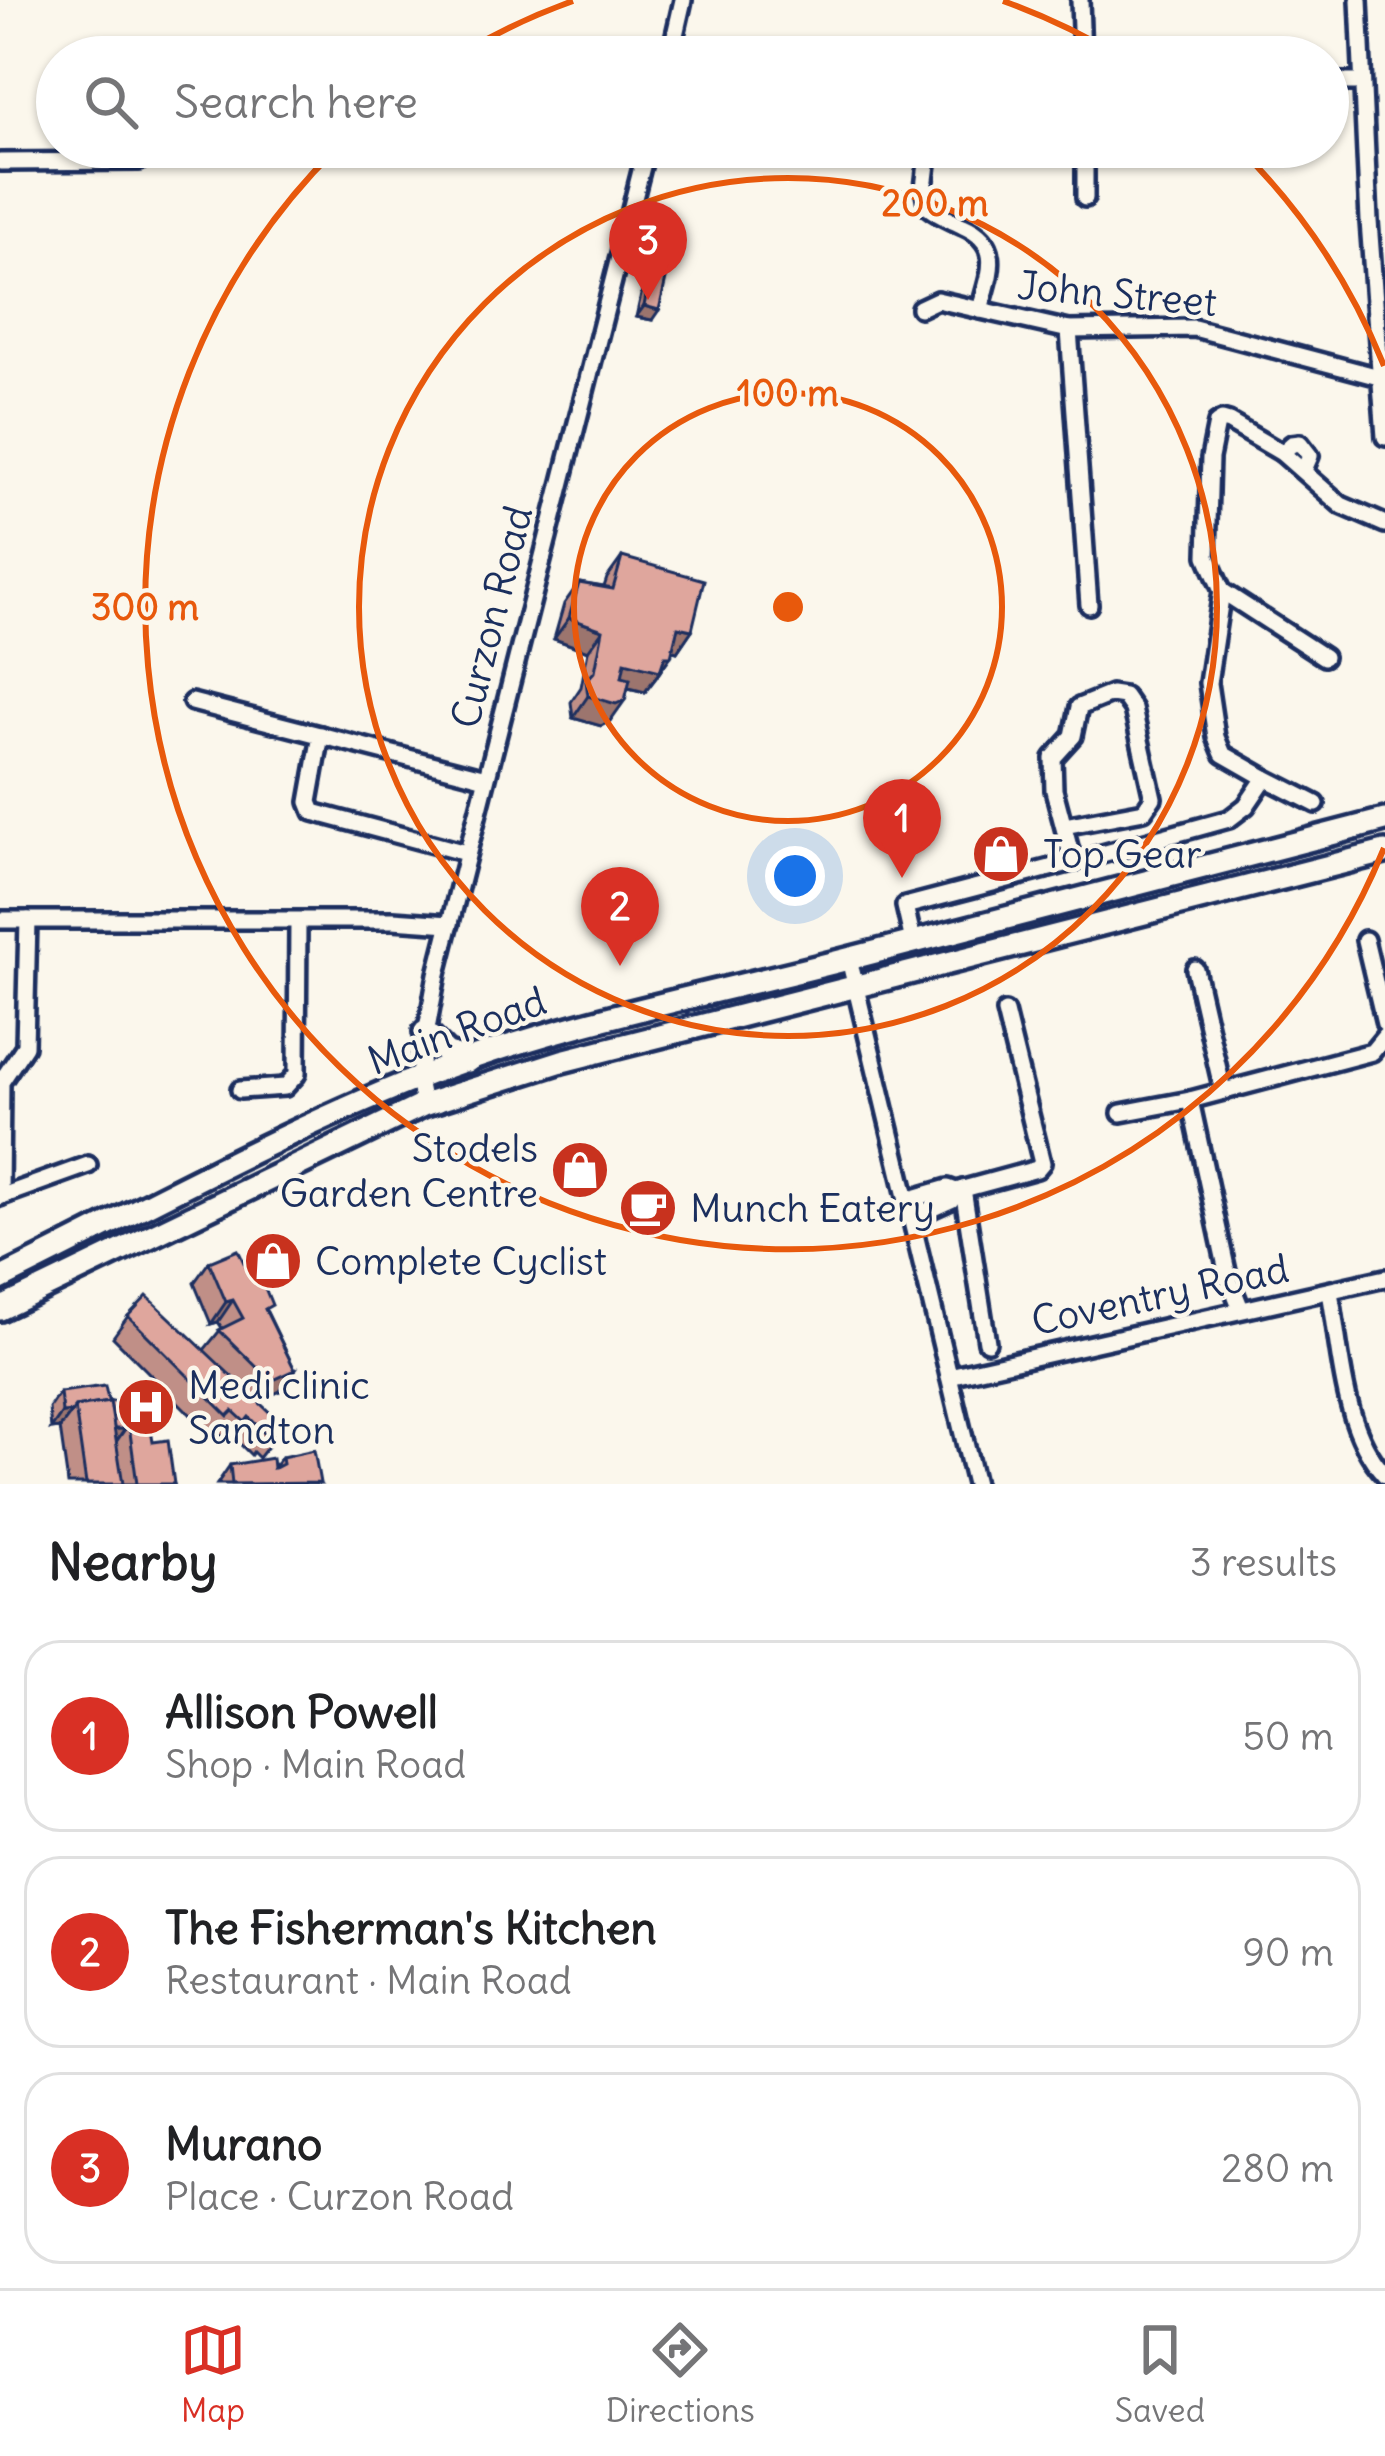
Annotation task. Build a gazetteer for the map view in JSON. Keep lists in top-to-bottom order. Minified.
{"streets":{"main road":["Main Road"],"street":["John Street","Curzon Road","Coventry Road"]},"crossings":[["Curzon Road","Main Road"]],"places":{"shop":["Top Gear","Stodels Garden Centre","Complete Cyclist"],"cafe":["Munch Eatery"],"hospital":["Medi clinic Sandton"]},"page":{"search":"Search here","pins":["3","1","2"],"heading":["Nearby","3 results"],"list":[{"mark":"1","name":"Allison Powell","note":"Shop · Main Road","value":"50 m"},{"mark":"2","name":"The Fisherman's Kitchen","note":"Restaurant · Main Road","value":"90 m"},{"mark":"3","name":"Murano","note":"Place · Curzon Road","value":"280 m"}],"nav":["Map","Directions","Saved"]},"rings":["200 m","100 m","300 m"]}
